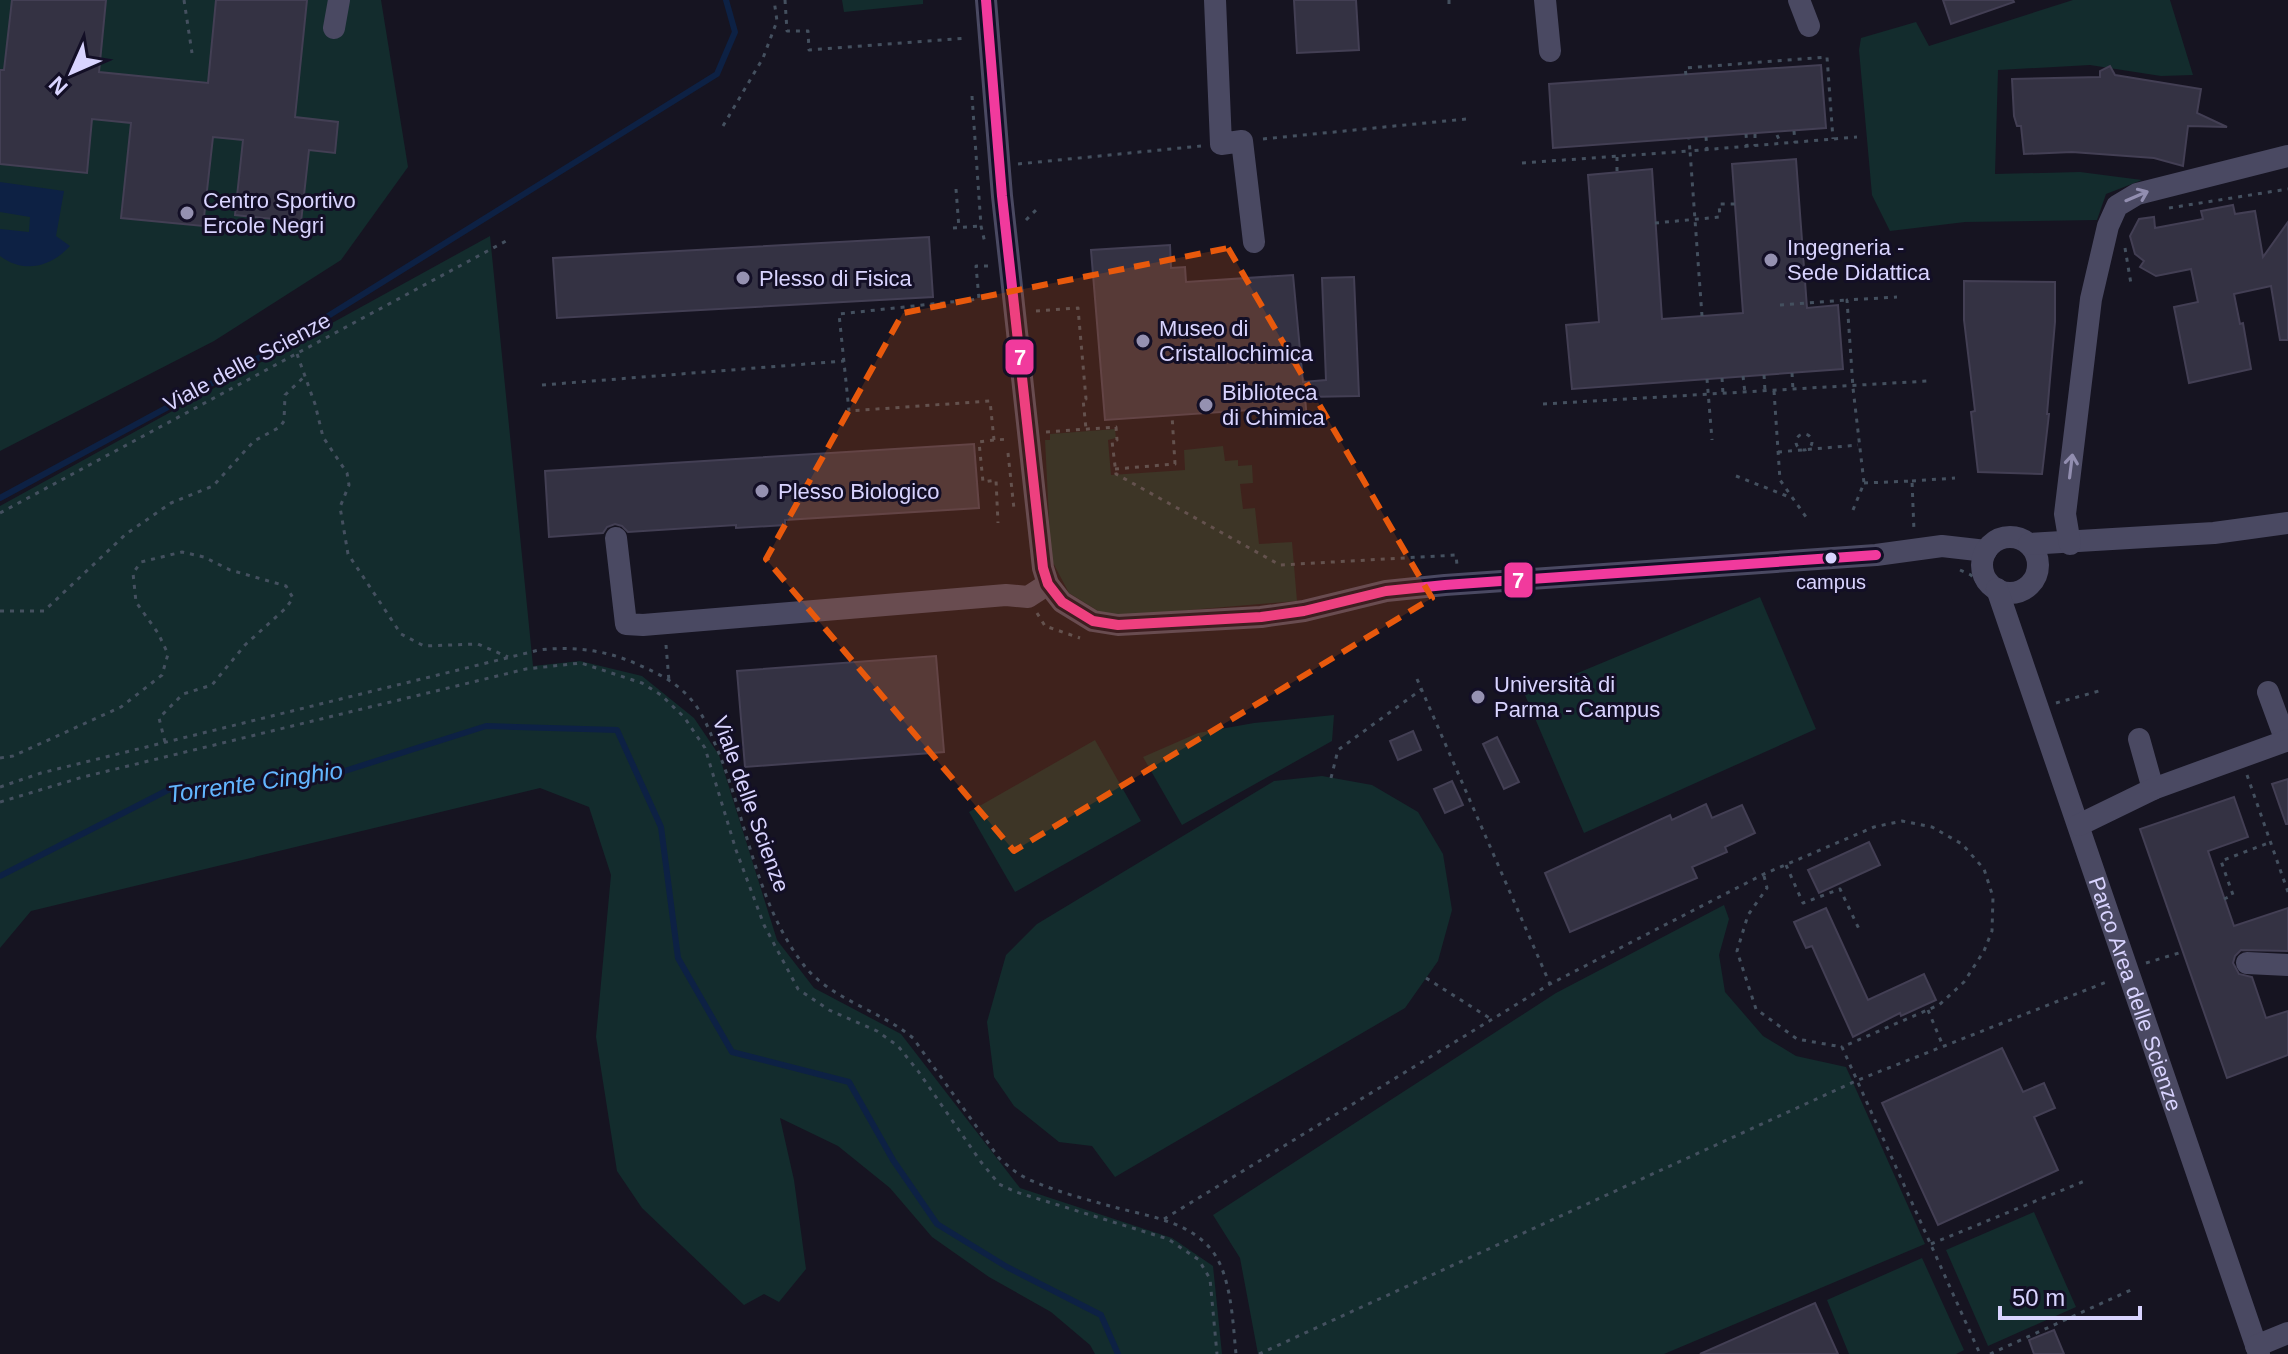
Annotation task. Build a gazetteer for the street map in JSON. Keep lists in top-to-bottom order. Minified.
{"streets":{"street":["Parco Area delle Scienze"],"path":["Viale delle Scienze"]},"water":["Torrente Cinghio"],"places":["Centro Sportivo Ercole Negri","Ingegneria - Sede Didattica","Plesso di Fisica","Museo di Cristallochimica","Biblioteca di Chimica","Plesso Biologico","campus","Università di Parma - Campus"],"lines":["transit line 7"],"scale_bar":"50 m","north":"bottom left"}
